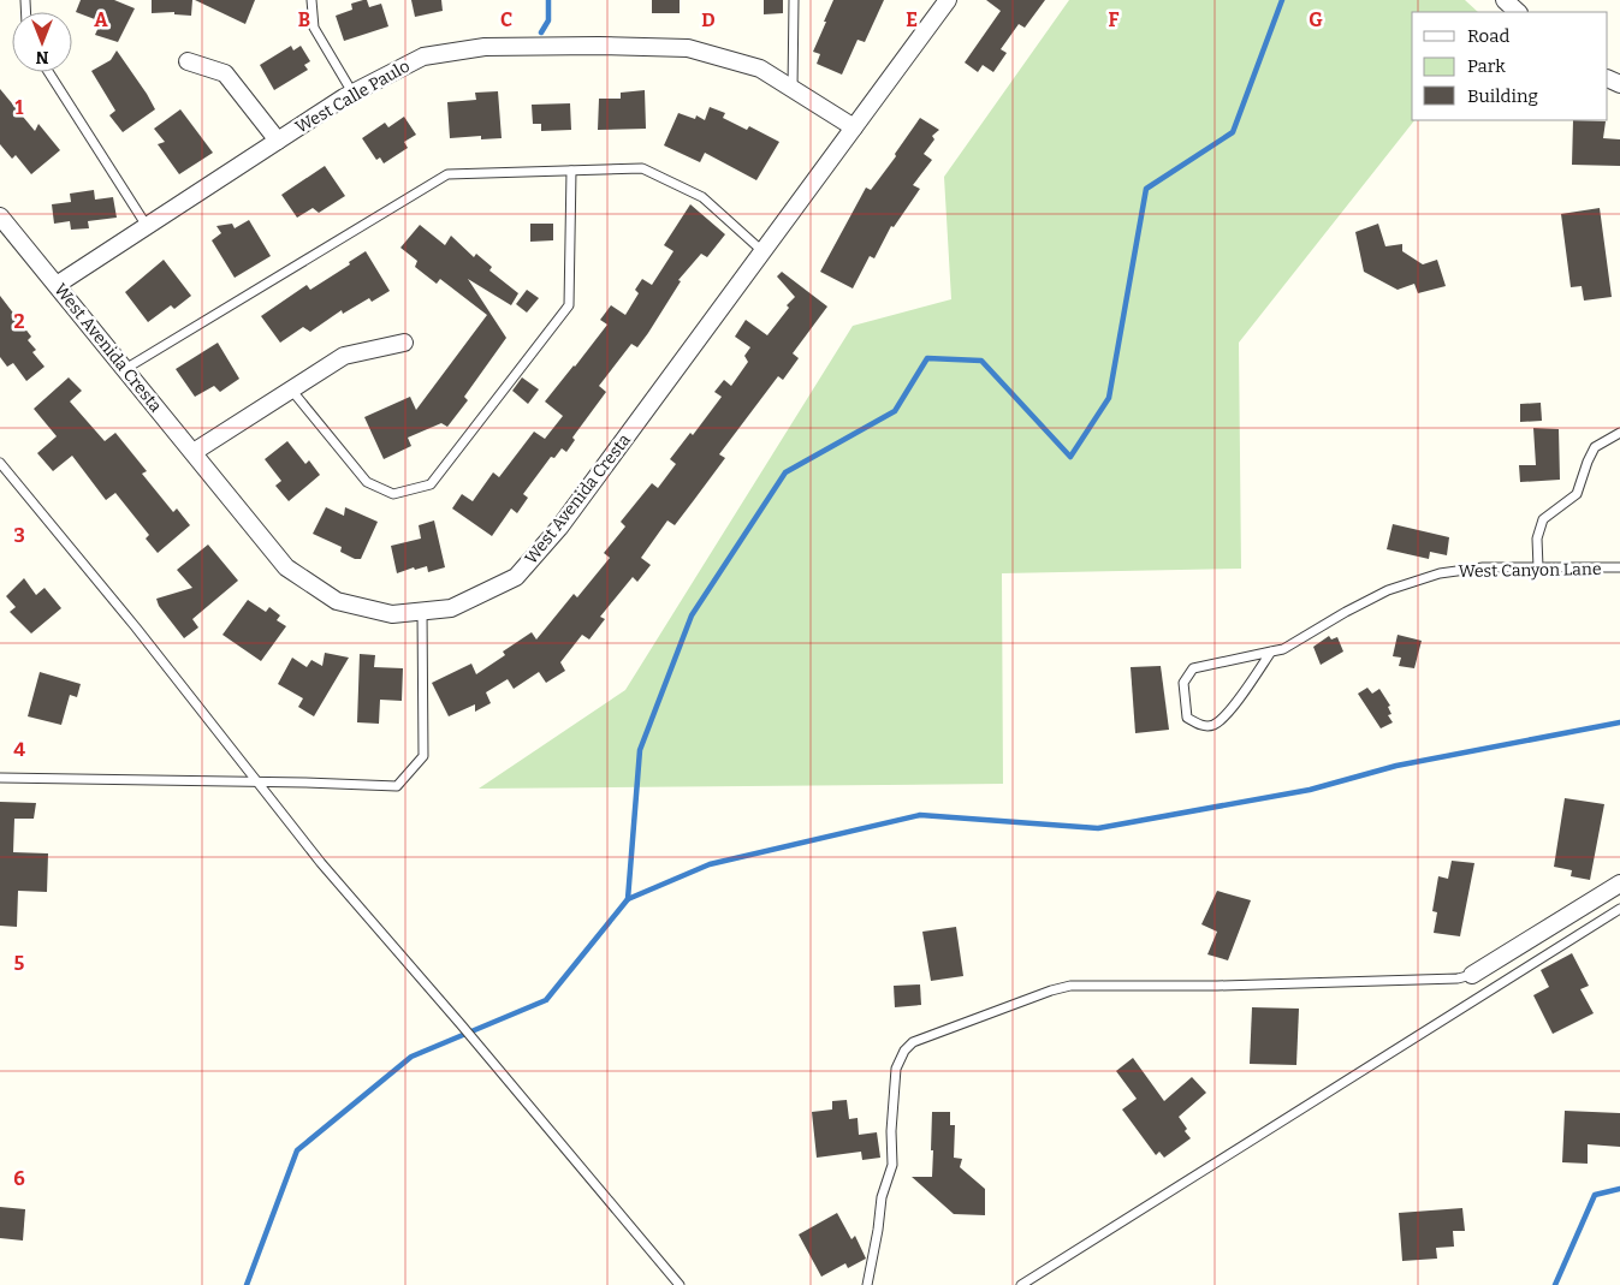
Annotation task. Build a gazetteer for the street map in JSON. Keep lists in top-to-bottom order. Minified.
{"streets":{"street":["West Calle Paulo","West Avenida Cresta"],"lane":["West Canyon Lane"]},"crossings":[["West Calle Paulo","West Avenida Cresta"]],"legend":["Road","Park","Building"],"north":"bottom","grid":{"columns":["A","B","C","D","E","F","G"],"rows":["1","2","3","4","5","6"]}}
